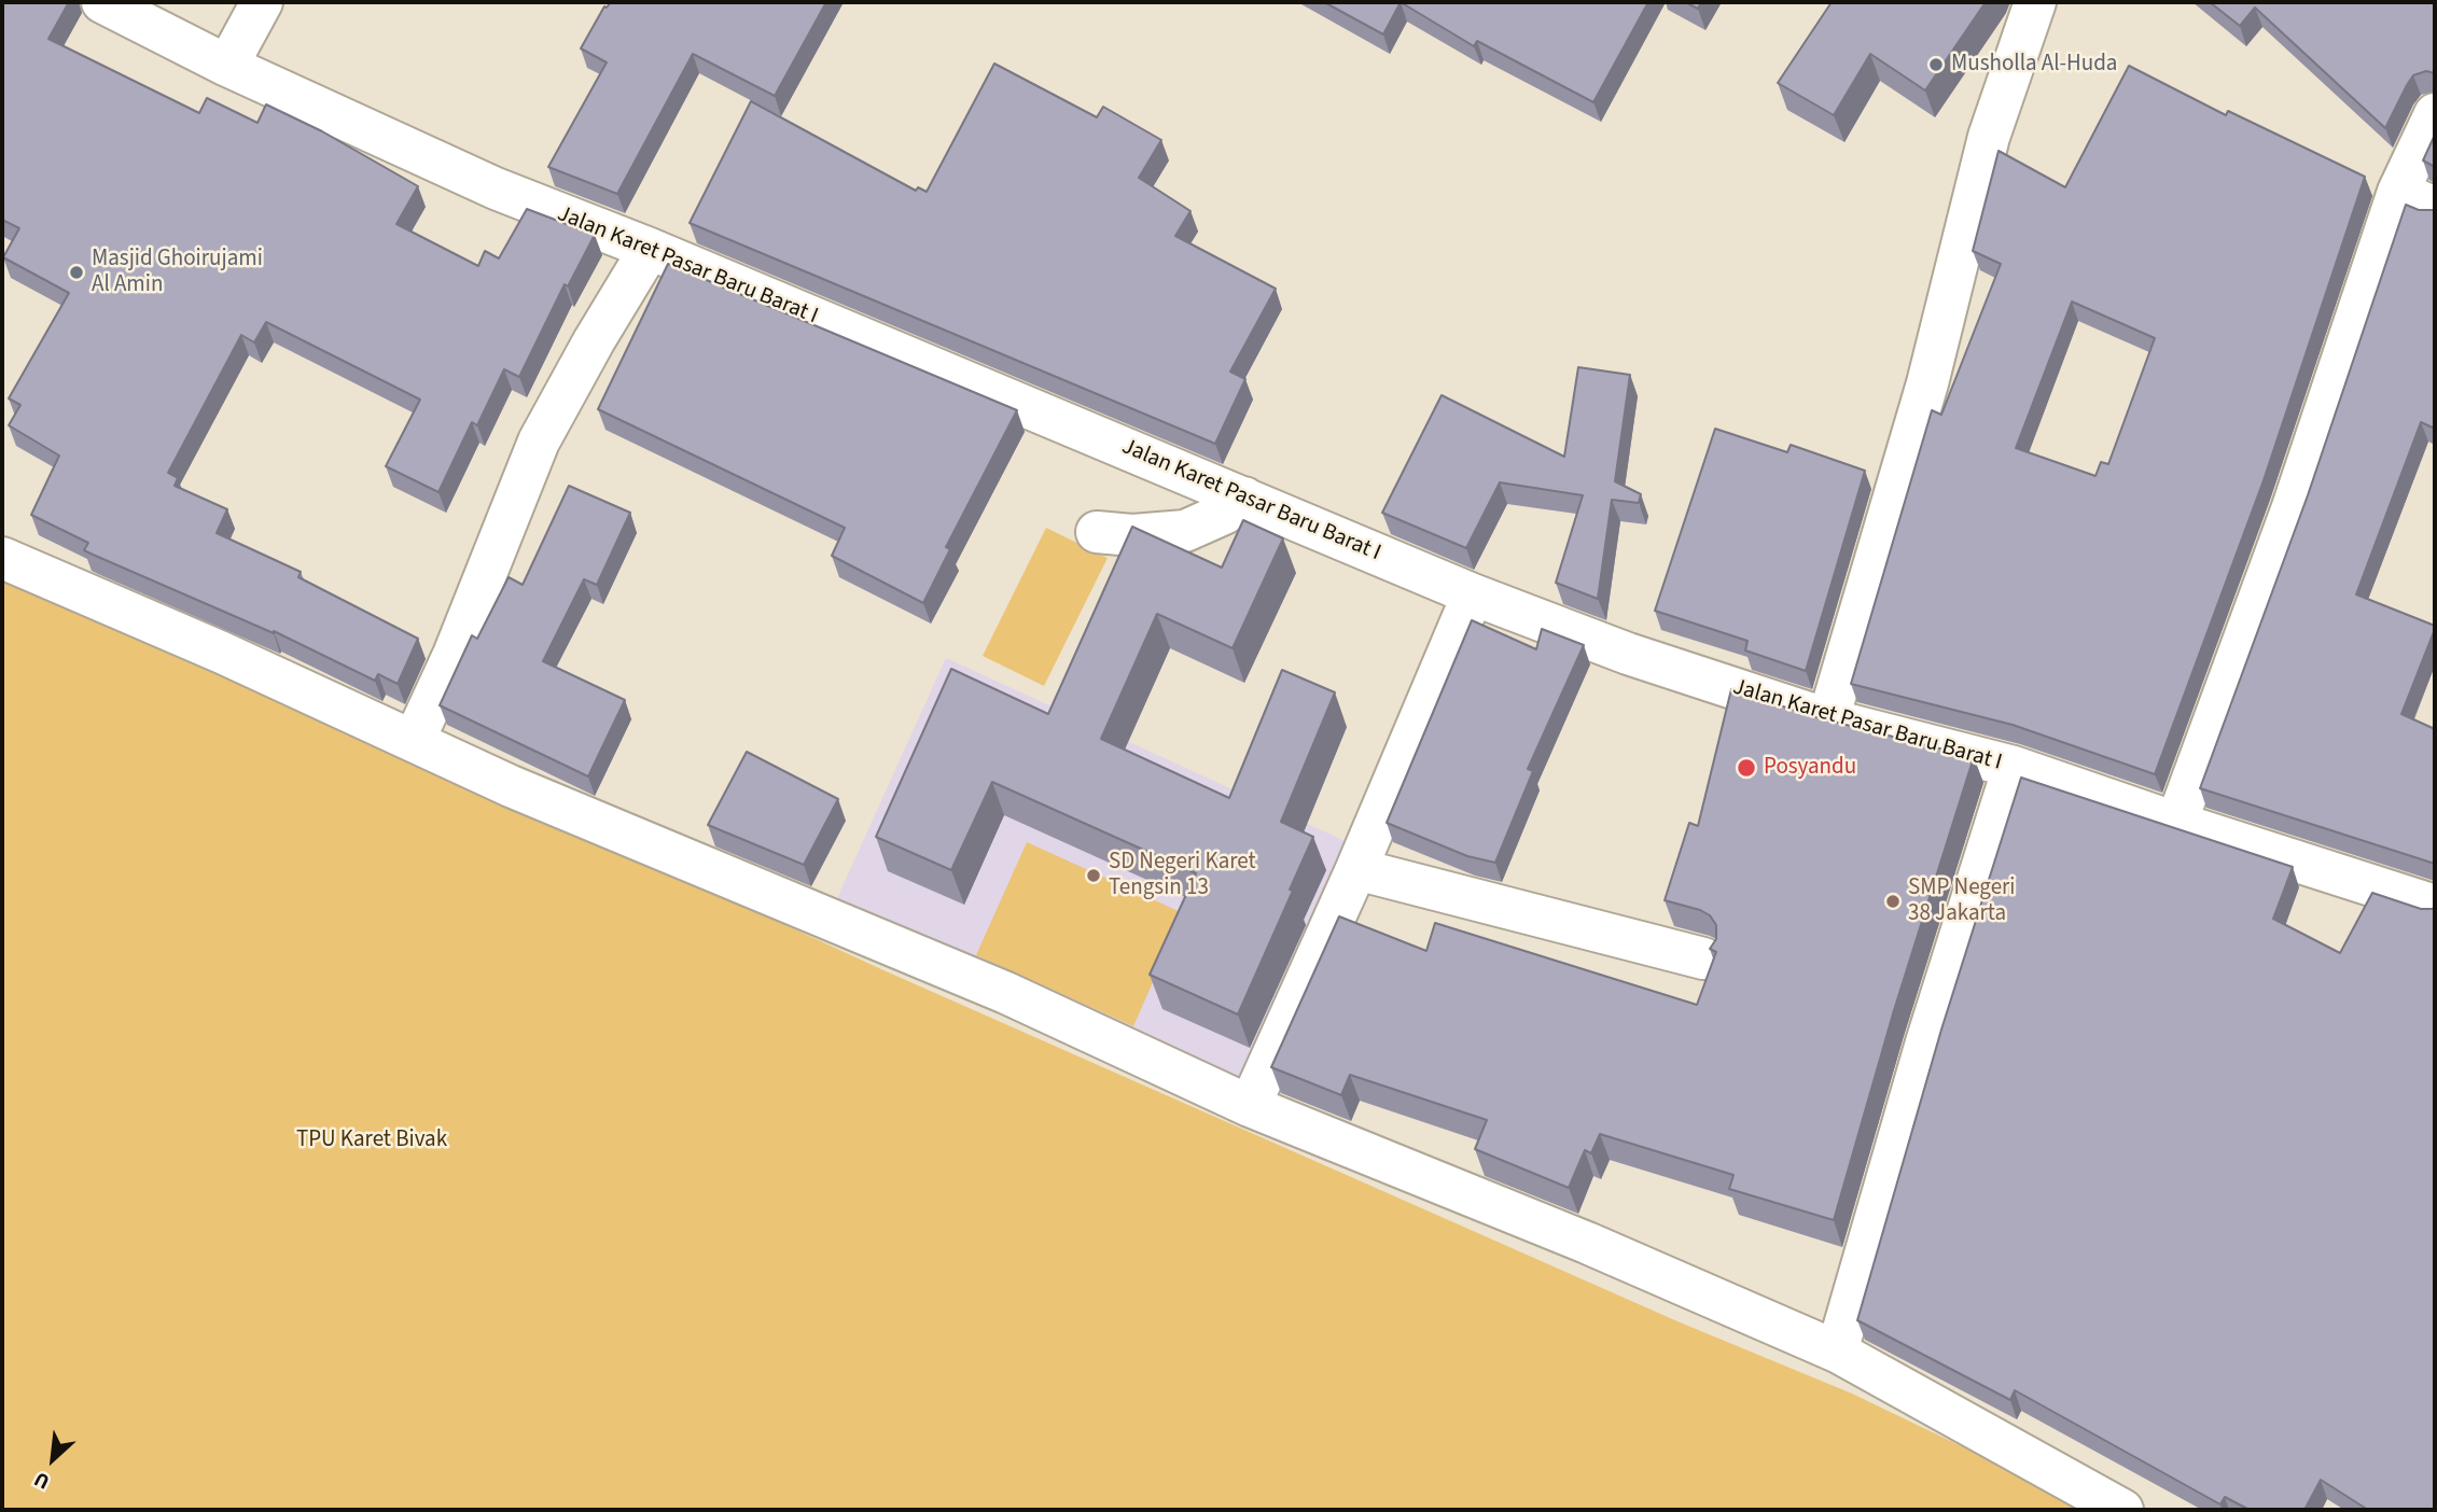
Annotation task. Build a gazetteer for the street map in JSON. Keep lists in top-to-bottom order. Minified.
{"streets":{"street":["Jalan Karet Pasar Baru Barat I"]},"parks":["TPU Karet Bivak"],"places":["Musholla Al-Huda","Masjid Ghoirujami Al Amin","Posyandu","SD Negeri Karet Tengsin 13","SMP Negeri 38 Jakarta"],"north":"bottom left"}
